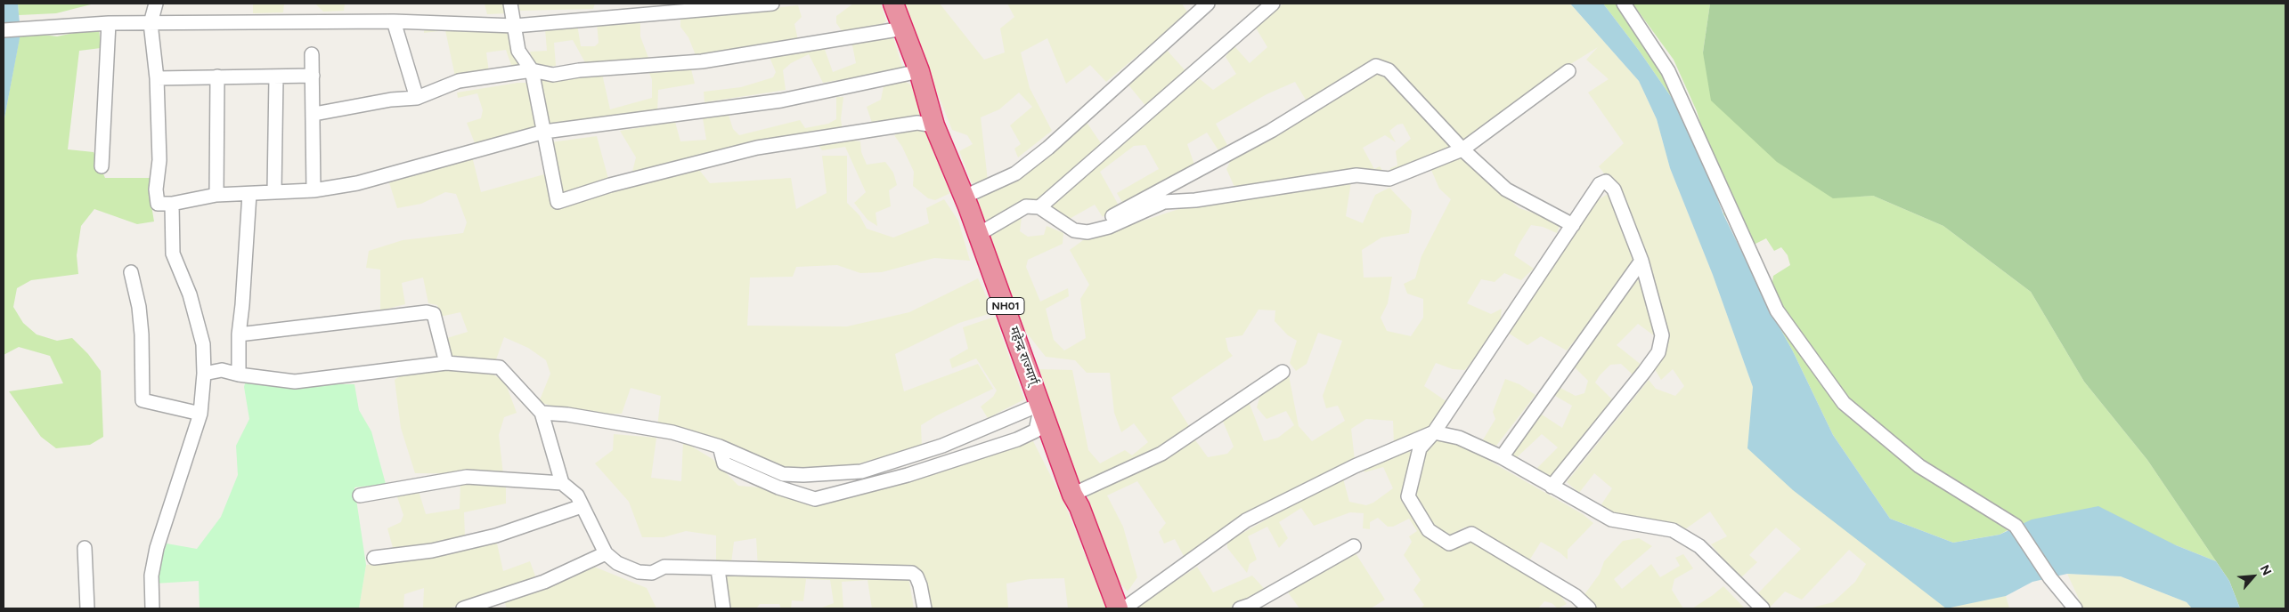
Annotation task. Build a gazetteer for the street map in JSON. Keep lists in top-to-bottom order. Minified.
{"streets":{"highway":["NH01","महेन्द्र राज्मार्ग्"]},"north":"top right"}
